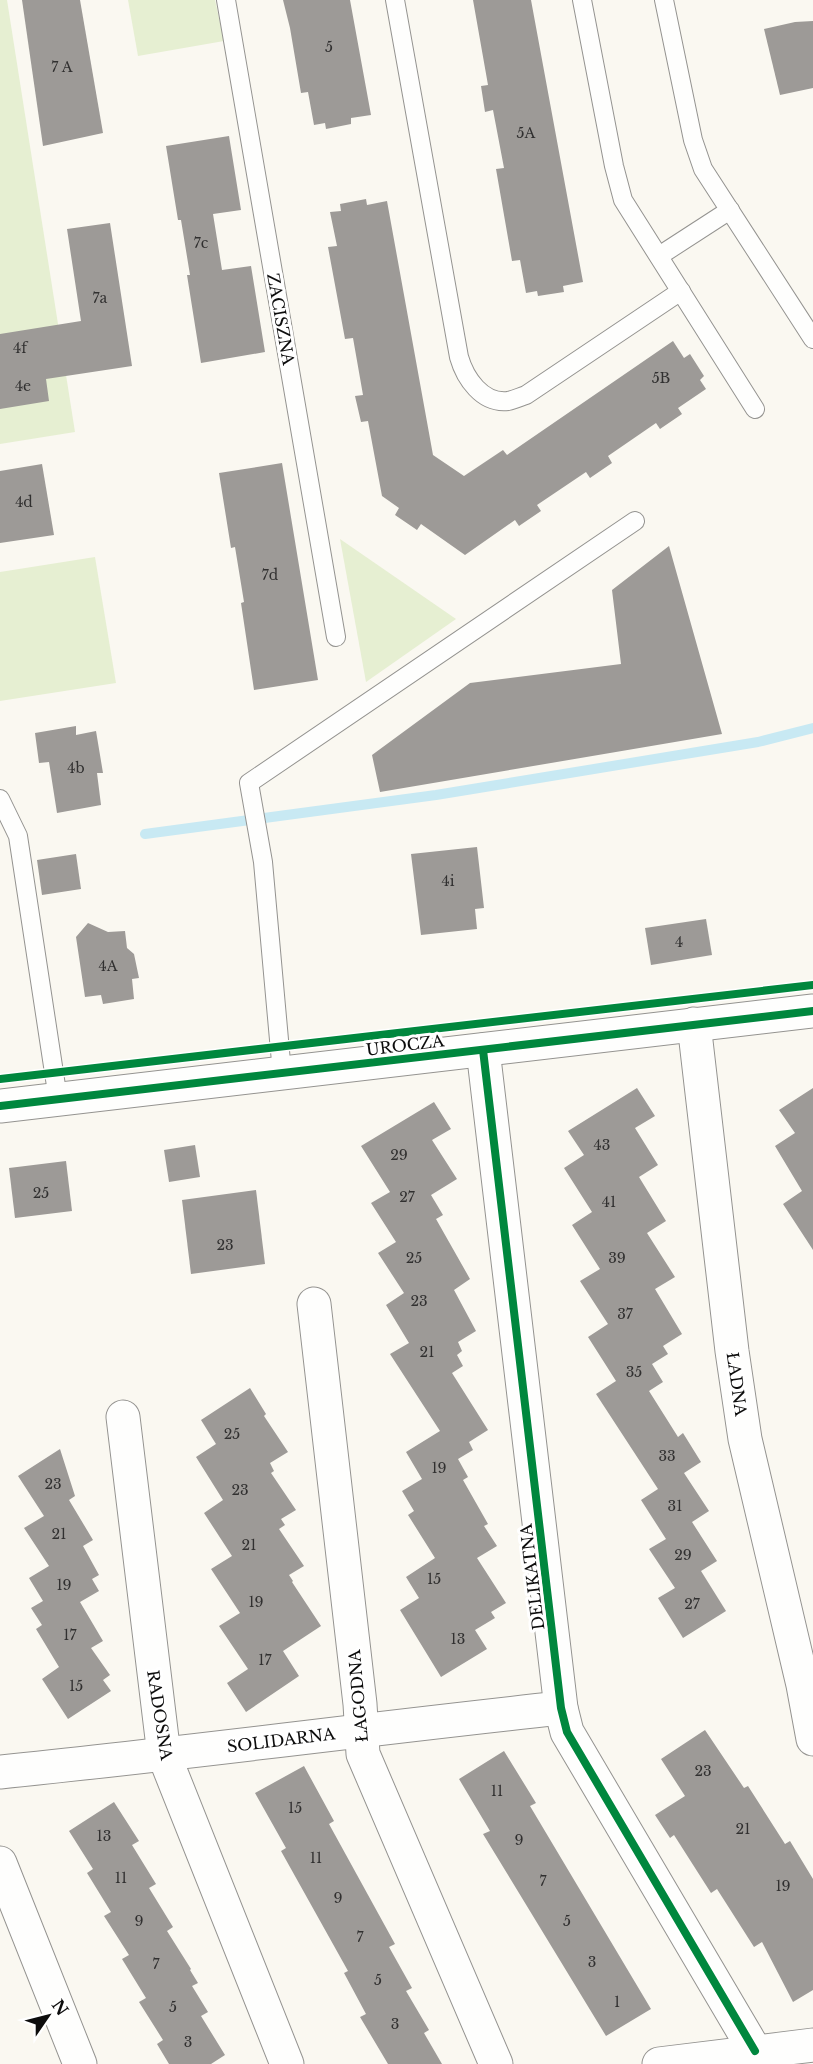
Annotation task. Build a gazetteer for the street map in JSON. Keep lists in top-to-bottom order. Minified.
{"streets":{"street":["UROCZA","ŁADNA","DELIKATNA","ŁAGODNA","RADOSNA","SOLIDARNA"],"lane":["ZACISZNA"]},"crossings":[["UROCZA","ŁADNA"],["UROCZA","DELIKATNA"],["DELIKATNA","SOLIDARNA"],["ŁAGODNA","SOLIDARNA"],["RADOSNA","SOLIDARNA"]],"house_numbers":["5","7 A","5A","7c","7a","4f","5B","4e","4d","7d","4b","4i","4","4A","43","29","25","27","41","23","25","39","23","37","21","35","25","33","19","23","23","31","21","21","29","15","19","19","27","17","13","17","15","23","11","15","21","13","9","11","11","7","19","9","9","5","7","3","7","5","1","5","3","3"],"north":"top right"}
